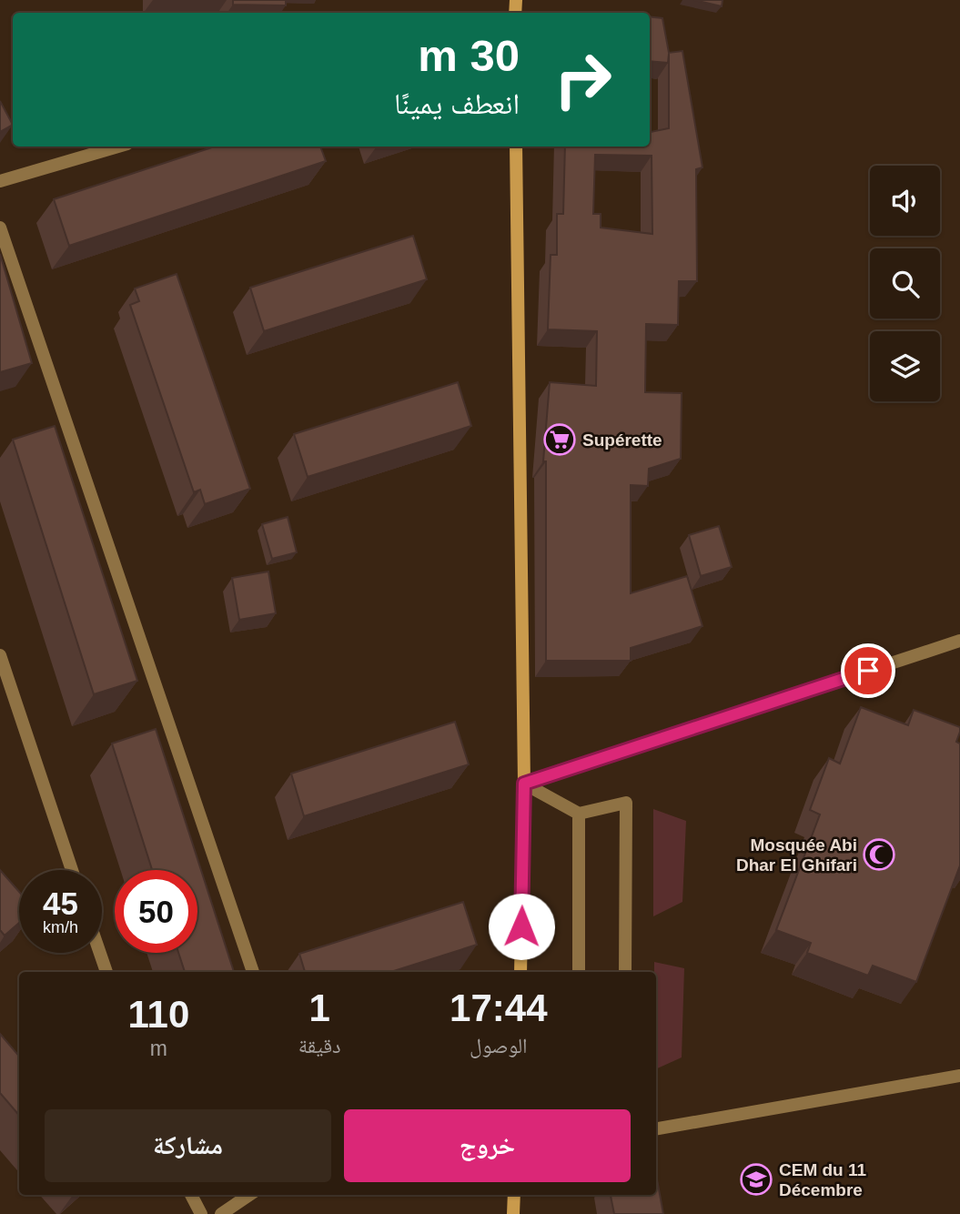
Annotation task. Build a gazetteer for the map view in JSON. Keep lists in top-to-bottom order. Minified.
{"places":{"supermarket":["Supérette"],"mosque":["Mosquée Abi Dhar El Ghifari"],"school or university":["CEM du 11 Décembre"]},"page":{"turn":["30 m","انعطف يمينًا"],"speed":"45 km/h","limit":"50","eta":["17:44","الوصول","1","دقيقة","110","m"],"buttons":["خروج","مشاركة"]}}
